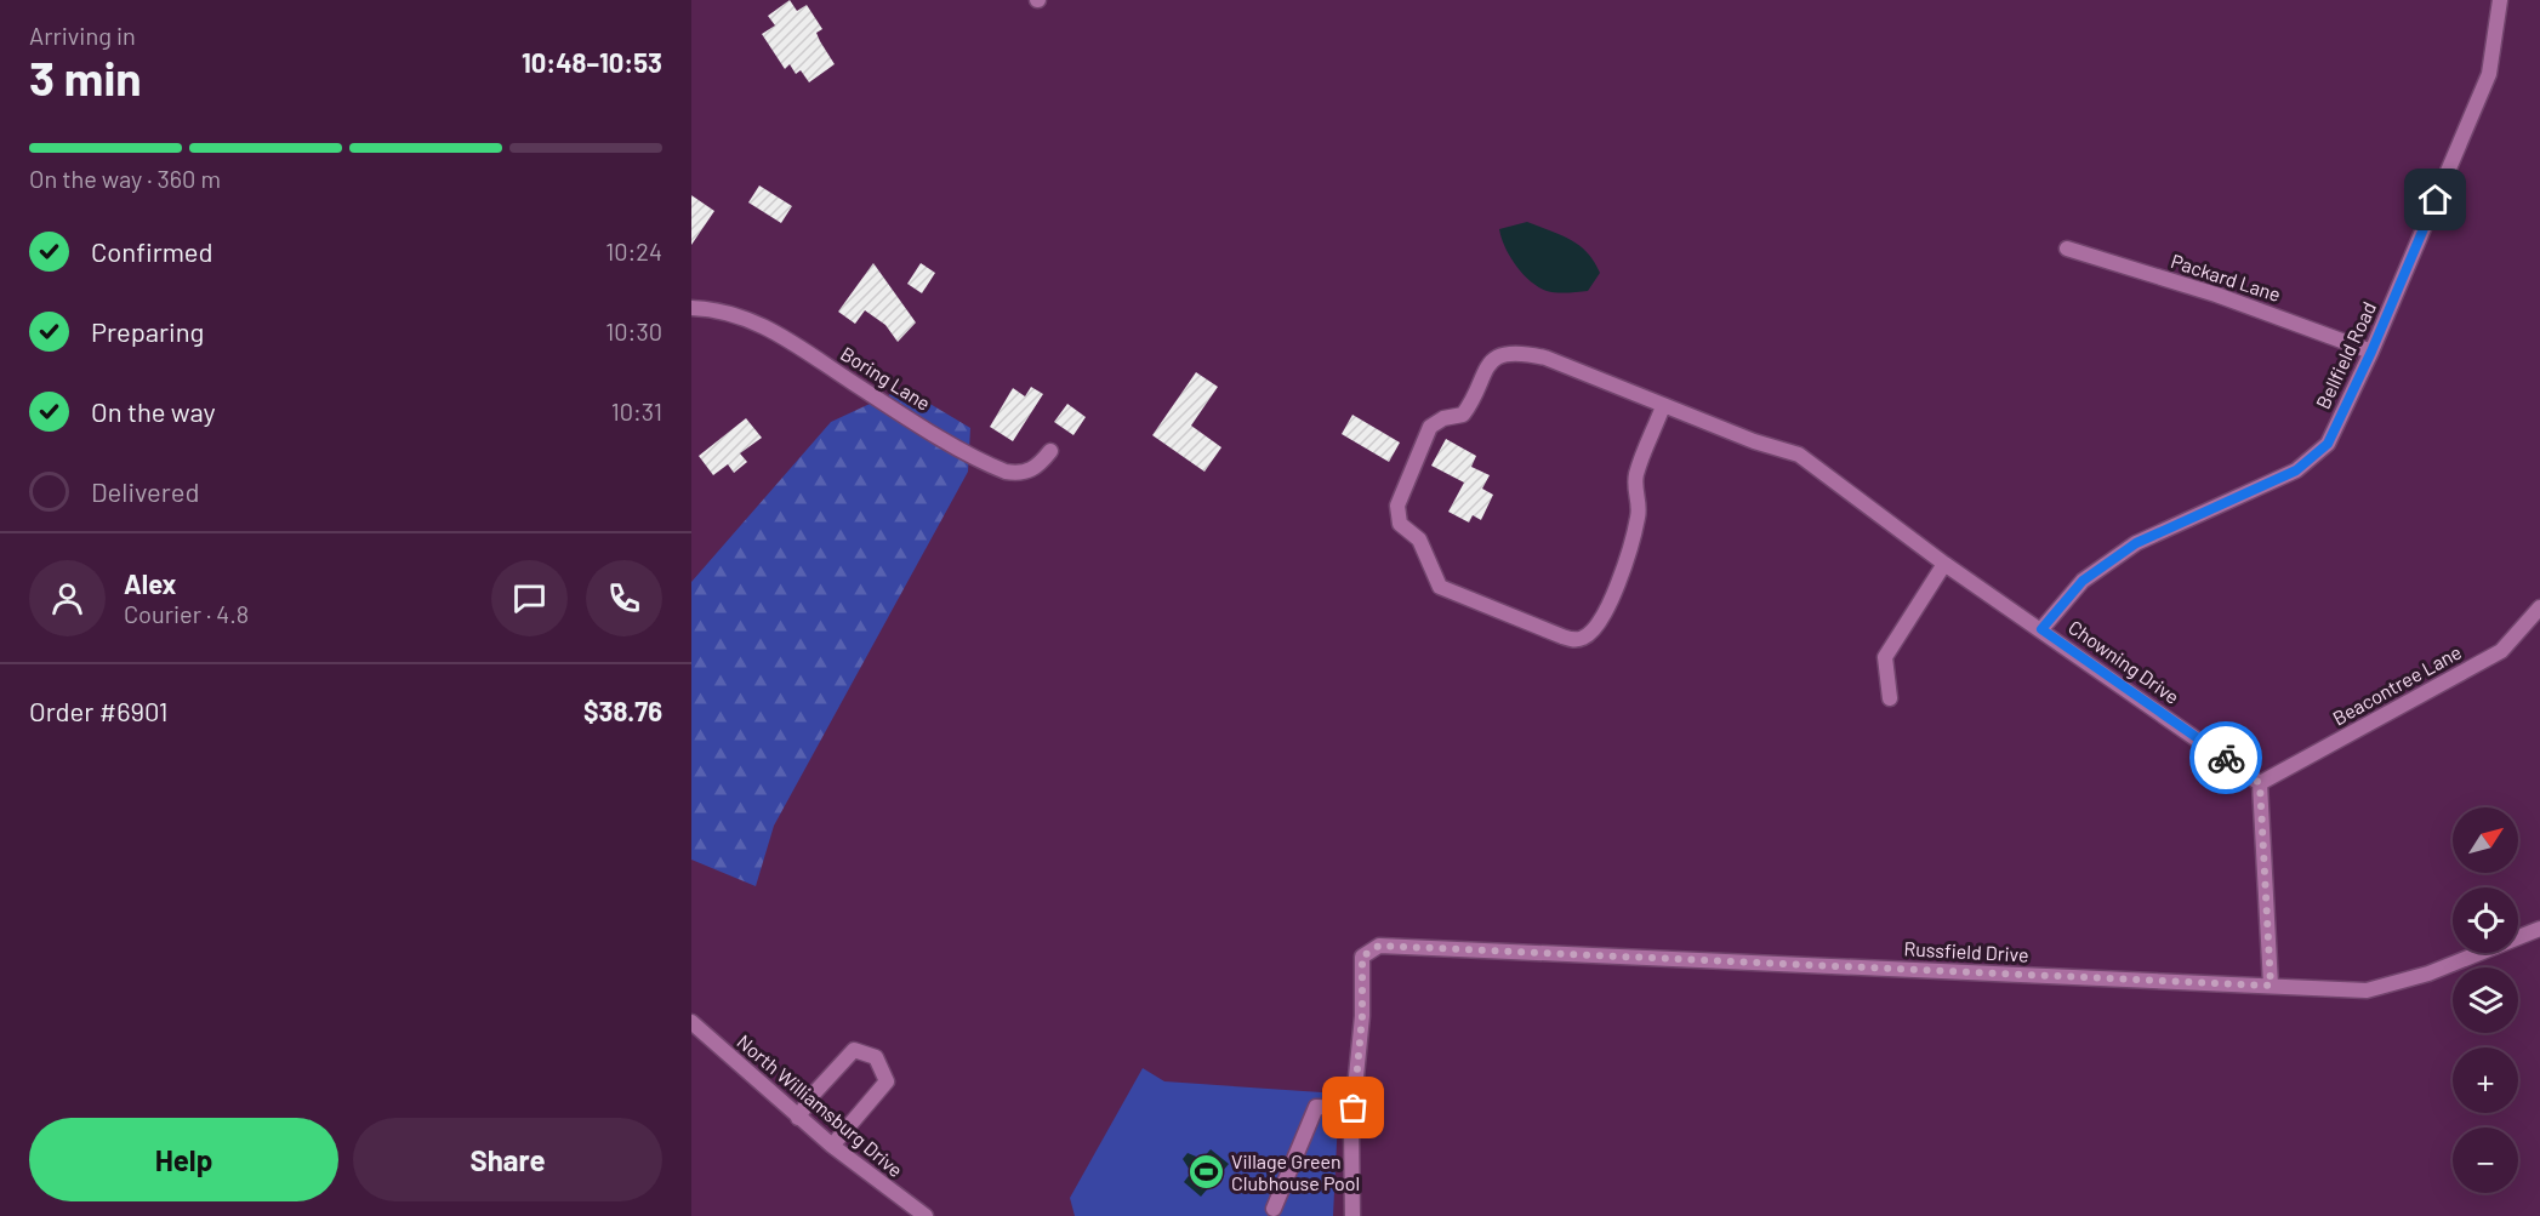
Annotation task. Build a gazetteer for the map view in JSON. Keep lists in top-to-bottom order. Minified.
{"streets":{"street":["Packard Lane","Bellfield Road","Boring Lane","Chowning Drive","Beacontree Lane","Russfield Drive","North Williamsburg Drive"]},"crossings":[["Packard Lane","Bellfield Road"],["Bellfield Road","Chowning Drive"],["Chowning Drive","Beacontree Lane"]],"places":{"sports":["Village Green Clubhouse Pool"]},"north":"top right","page":{"heading":["3 min","Arriving in","10:48–10:53"],"panel":["Alex","Courier · 4.8","Order #6901","$38.76"],"bar":"On the way · 360 m","list":[["Confirmed","10:24"],["Preparing","10:30"],["On the way","10:31"],"Delivered"],"map_buttons":["+","−"],"buttons":["Help","Share"]}}
